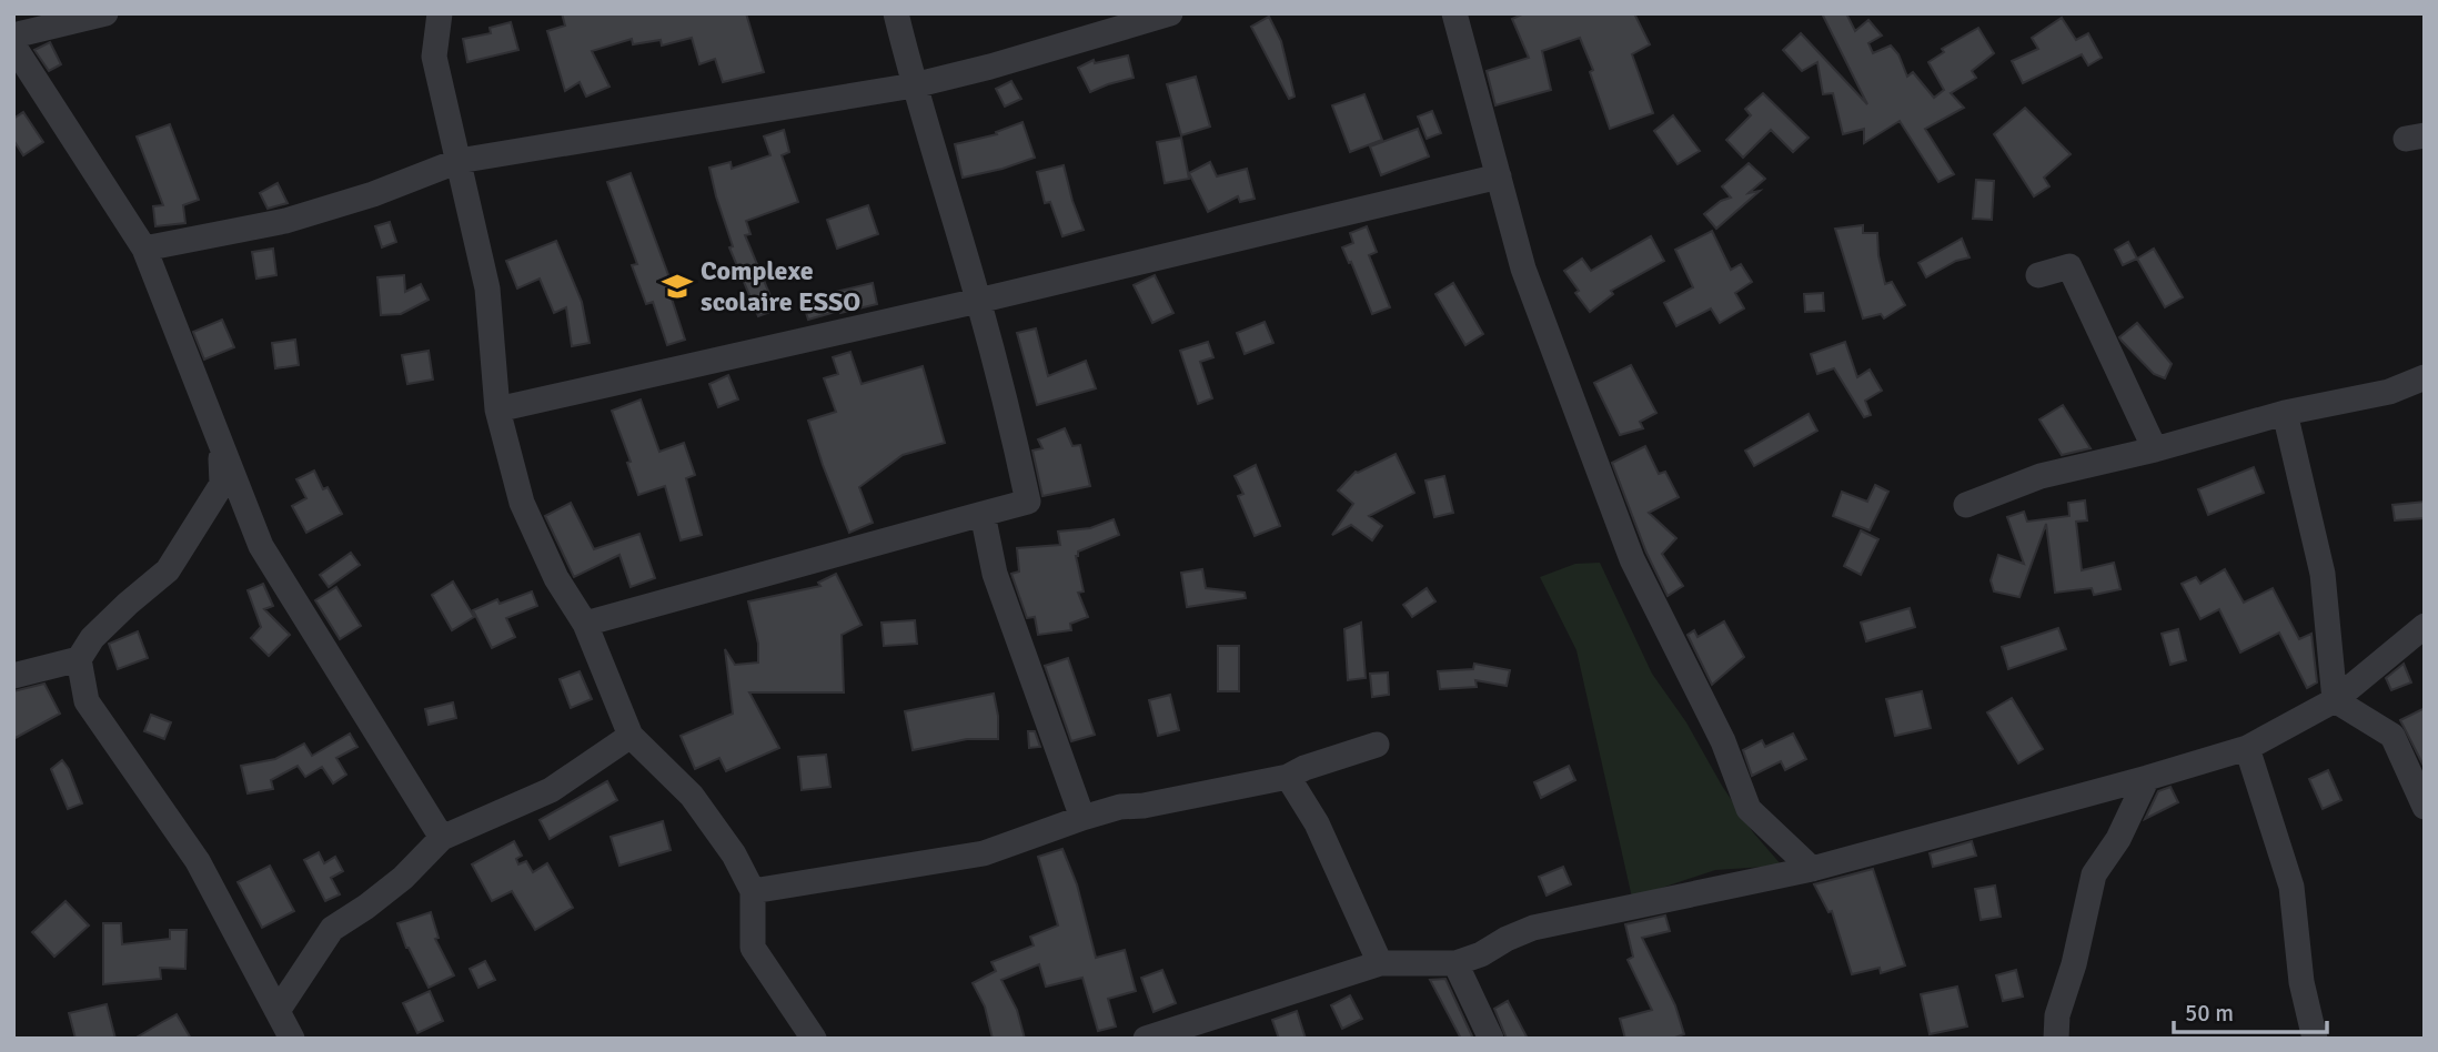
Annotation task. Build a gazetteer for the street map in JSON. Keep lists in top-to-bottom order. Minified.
{"places":{"school or university":["Complexe scolaire ESSO"]},"scale_bar":"50 m"}
